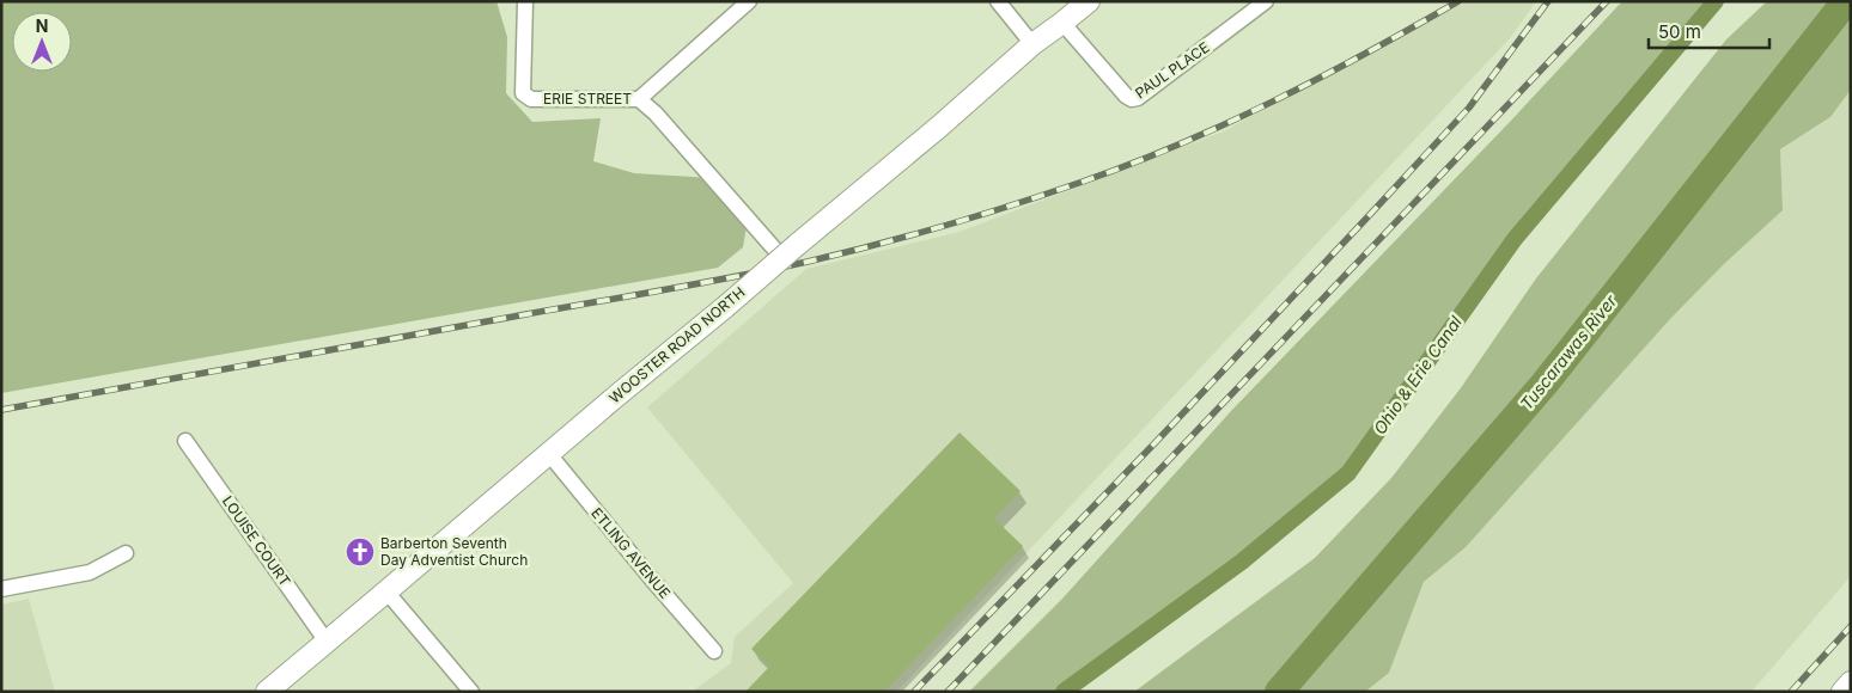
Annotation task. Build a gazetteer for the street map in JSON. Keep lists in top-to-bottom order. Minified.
{"streets":{"main road":["WOOSTER ROAD NORTH"],"street":["PAUL PLACE","ERIE STREET","LOUISE COURT","ETLING AVENUE"]},"crossings":[["PAUL PLACE","WOOSTER ROAD NORTH"],["ERIE STREET","WOOSTER ROAD NORTH"],["WOOSTER ROAD NORTH","LOUISE COURT"],["WOOSTER ROAD NORTH","ETLING AVENUE"]],"water":["Tuscarawas River","Ohio & Erie Canal"],"places":{"church":["Barberton Seventh Day Adventist Church"]},"scale_bar":"50 m","north":"top"}
